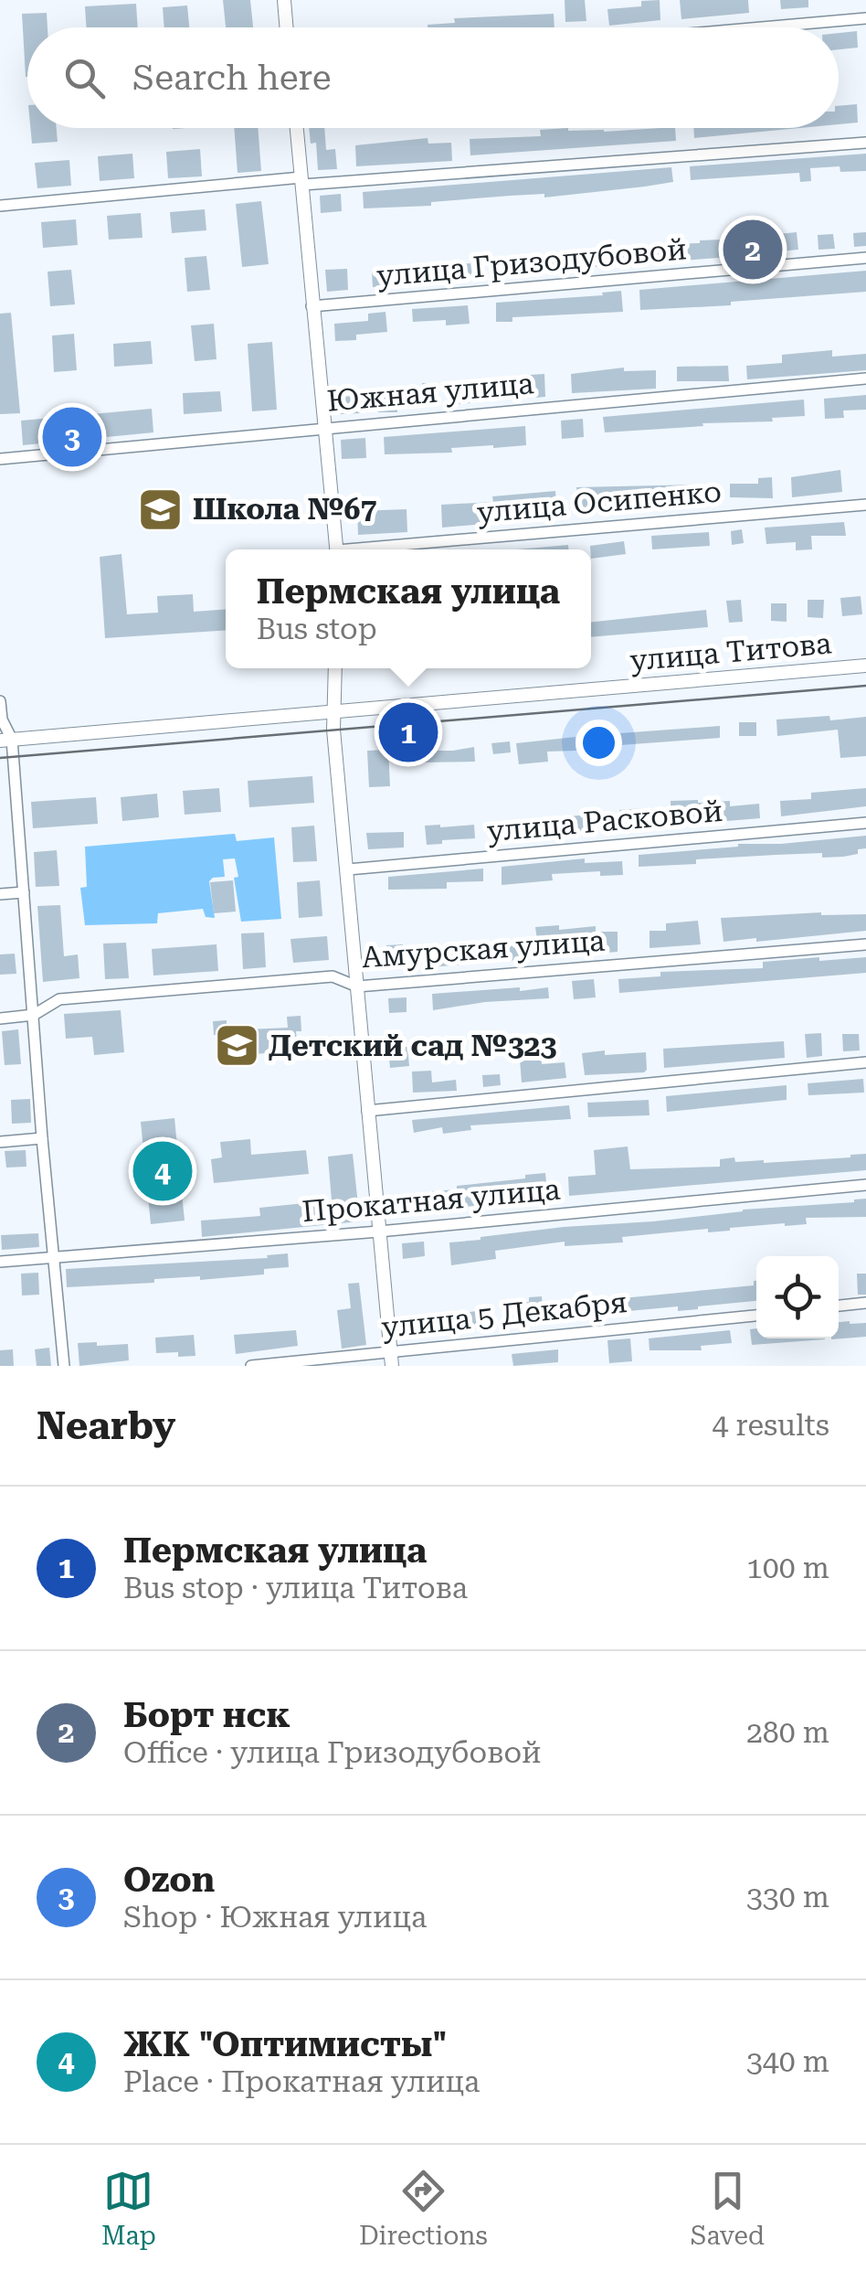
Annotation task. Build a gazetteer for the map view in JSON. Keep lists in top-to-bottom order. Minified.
{"streets":{"street":["улица Гризодубовой","Южная улица","улица Осипенко","улица Титова","улица Расковой","Амурская улица","Прокатная улица","улица 5 Декабря"]},"places":{"school or university":["Школа №67","Детский сад №323"]},"page":{"search":"Search here","pins":["2","3","1","4"],"popup":["Пермская улица","Bus stop"],"heading":["Nearby","4 results"],"list":[{"mark":"1","name":"Пермская улица","note":"Bus stop · улица Титова","value":"100 m"},{"mark":"2","name":"Борт нск","note":"Office · улица Гризодубовой","value":"280 m"},{"mark":"3","name":"Ozon","note":"Shop · Южная улица","value":"330 m"},{"mark":"4","name":"ЖК \"Оптимисты\"","note":"Place · Прокатная улица","value":"340 m"}],"nav":["Map","Directions","Saved"]}}
